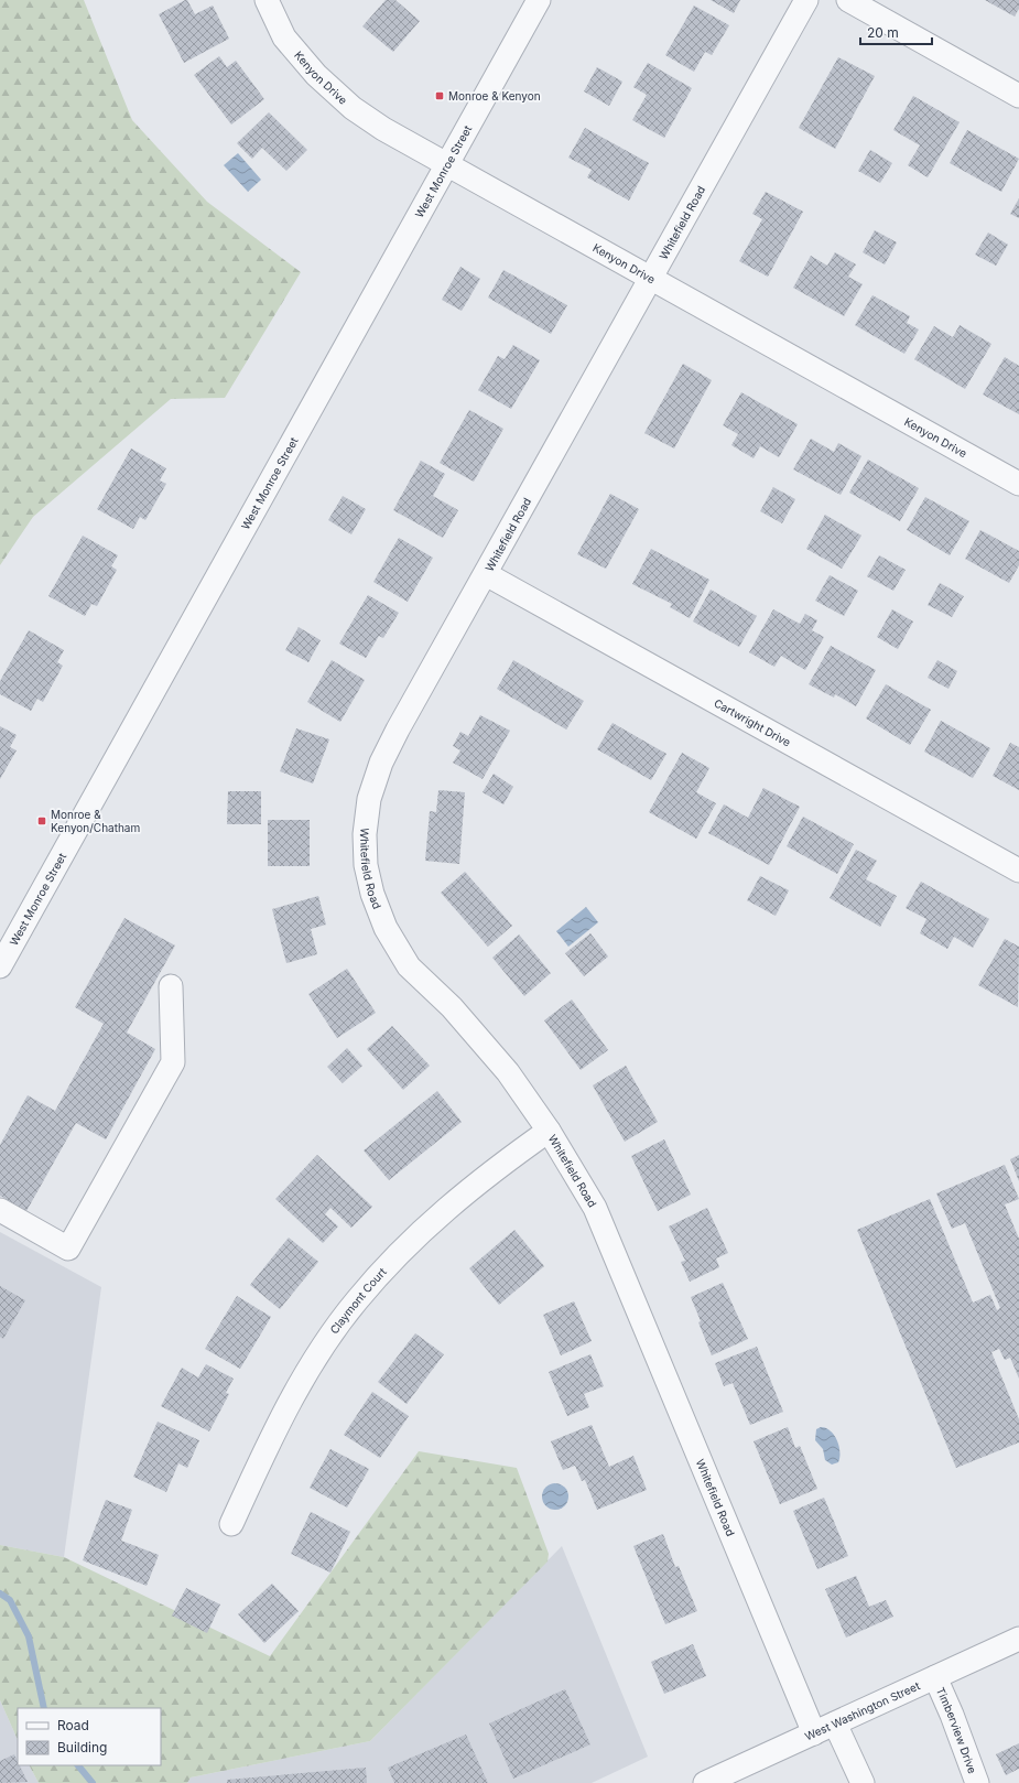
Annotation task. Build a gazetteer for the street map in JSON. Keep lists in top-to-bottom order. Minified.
{"streets":{"street":["Kenyon Drive","West Monroe Street","Whitefield Road","Cartwright Drive","Claymont Court","West Washington Street","Timberview Drive"]},"crossings":[["Kenyon Drive","West Monroe Street"],["Kenyon Drive","Whitefield Road"],["Whitefield Road","Cartwright Drive"],["Whitefield Road","Claymont Court"],["Whitefield Road","West Washington Street"],["West Washington Street","Timberview Drive"]],"places":{"transit":["Monroe & Kenyon","Monroe & Kenyon/Chatham"]},"legend":["Road","Building"],"scale_bar":"20 m"}
